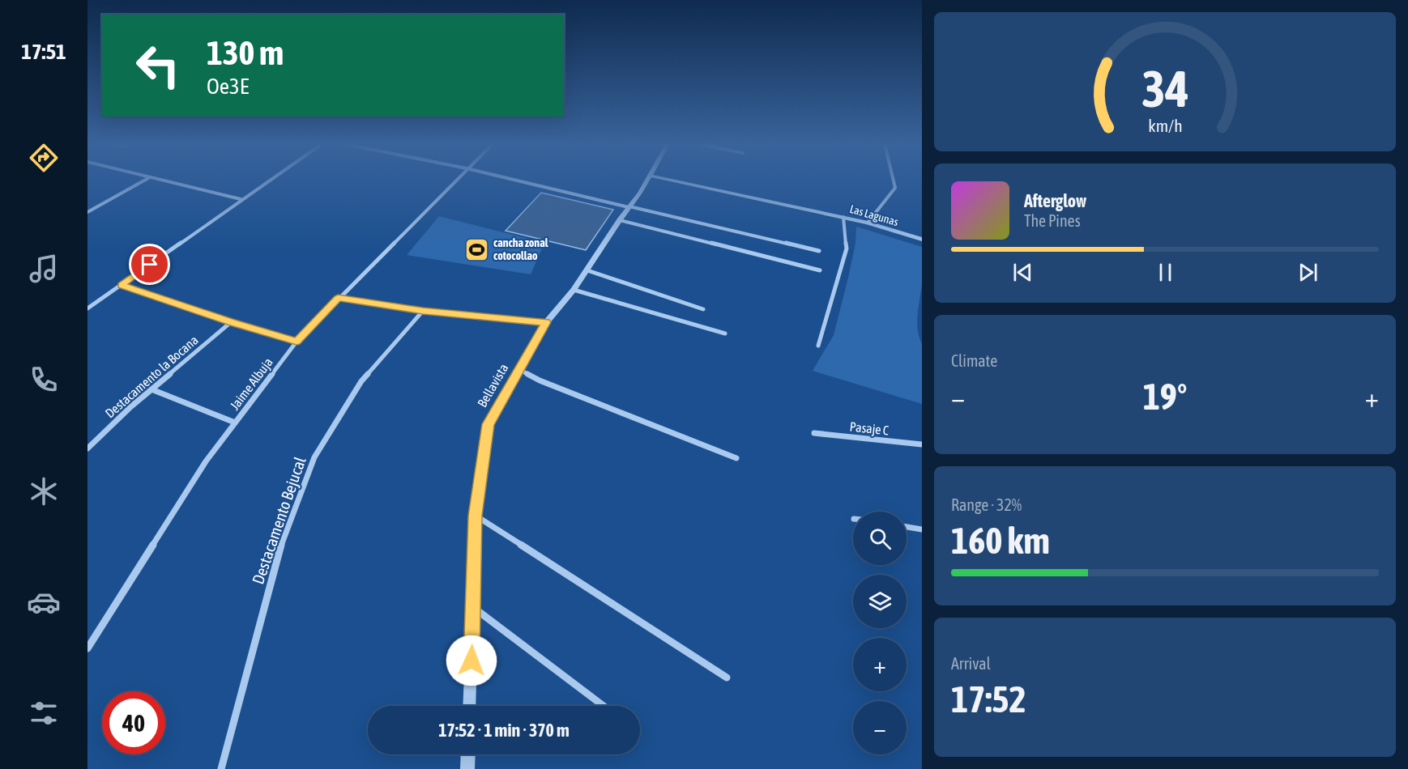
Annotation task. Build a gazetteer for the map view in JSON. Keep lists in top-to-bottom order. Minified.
{"streets":{"street":["Las Lagunas","Destacamento la Bocana","Jaime Albuja","Bellavista","Pasaje C","Destacamento Bejucal"]},"places":{"sports":["cancha zonal cotocollao"]},"page":{"tabs":"17:51","turn":["130 m","Oe3E"],"song":["Afterglow","The Pines"],"tile":["Climate",["Range · 32%","160 km"],["Arrival","17:52"]],"heat":["−","19°","+"],"map_buttons":["+","−"],"limit":"40","trip":"17:52 · 1 min · 370 m","gauge":["34","km/h"]}}
